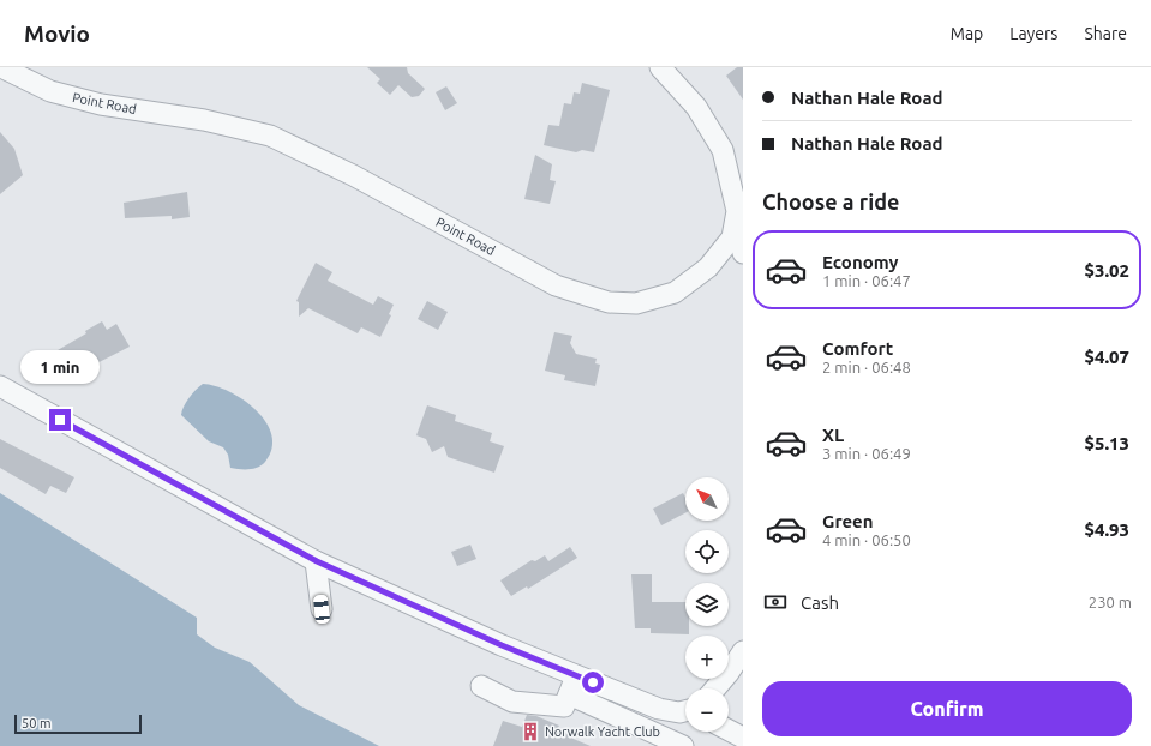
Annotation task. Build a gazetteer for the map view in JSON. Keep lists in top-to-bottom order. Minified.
{"streets":{"street":["Point Road"]},"places":{"building":["Norwalk Yacht Club"]},"scale_bar":"50 m","north":"top left","page":{"header":"Movio","nav":["Map","Layers","Share"],"banner":["Nathan Hale Road","Nathan Hale Road"],"heading":"Choose a ride","list":[{"name":"Economy","note":"1 min · 06:47","value":"$3.02"},{"name":"Comfort","note":"2 min · 06:48","value":"$4.07"},{"name":"XL","note":"3 min · 06:49","value":"$5.13"},{"name":"Green","note":"4 min · 06:50","value":"$4.93"}],"bubble":"1 min","map_buttons":["+","−"],"pay":["Cash","230 m"],"buttons":"Confirm","scale":"50 m"}}
